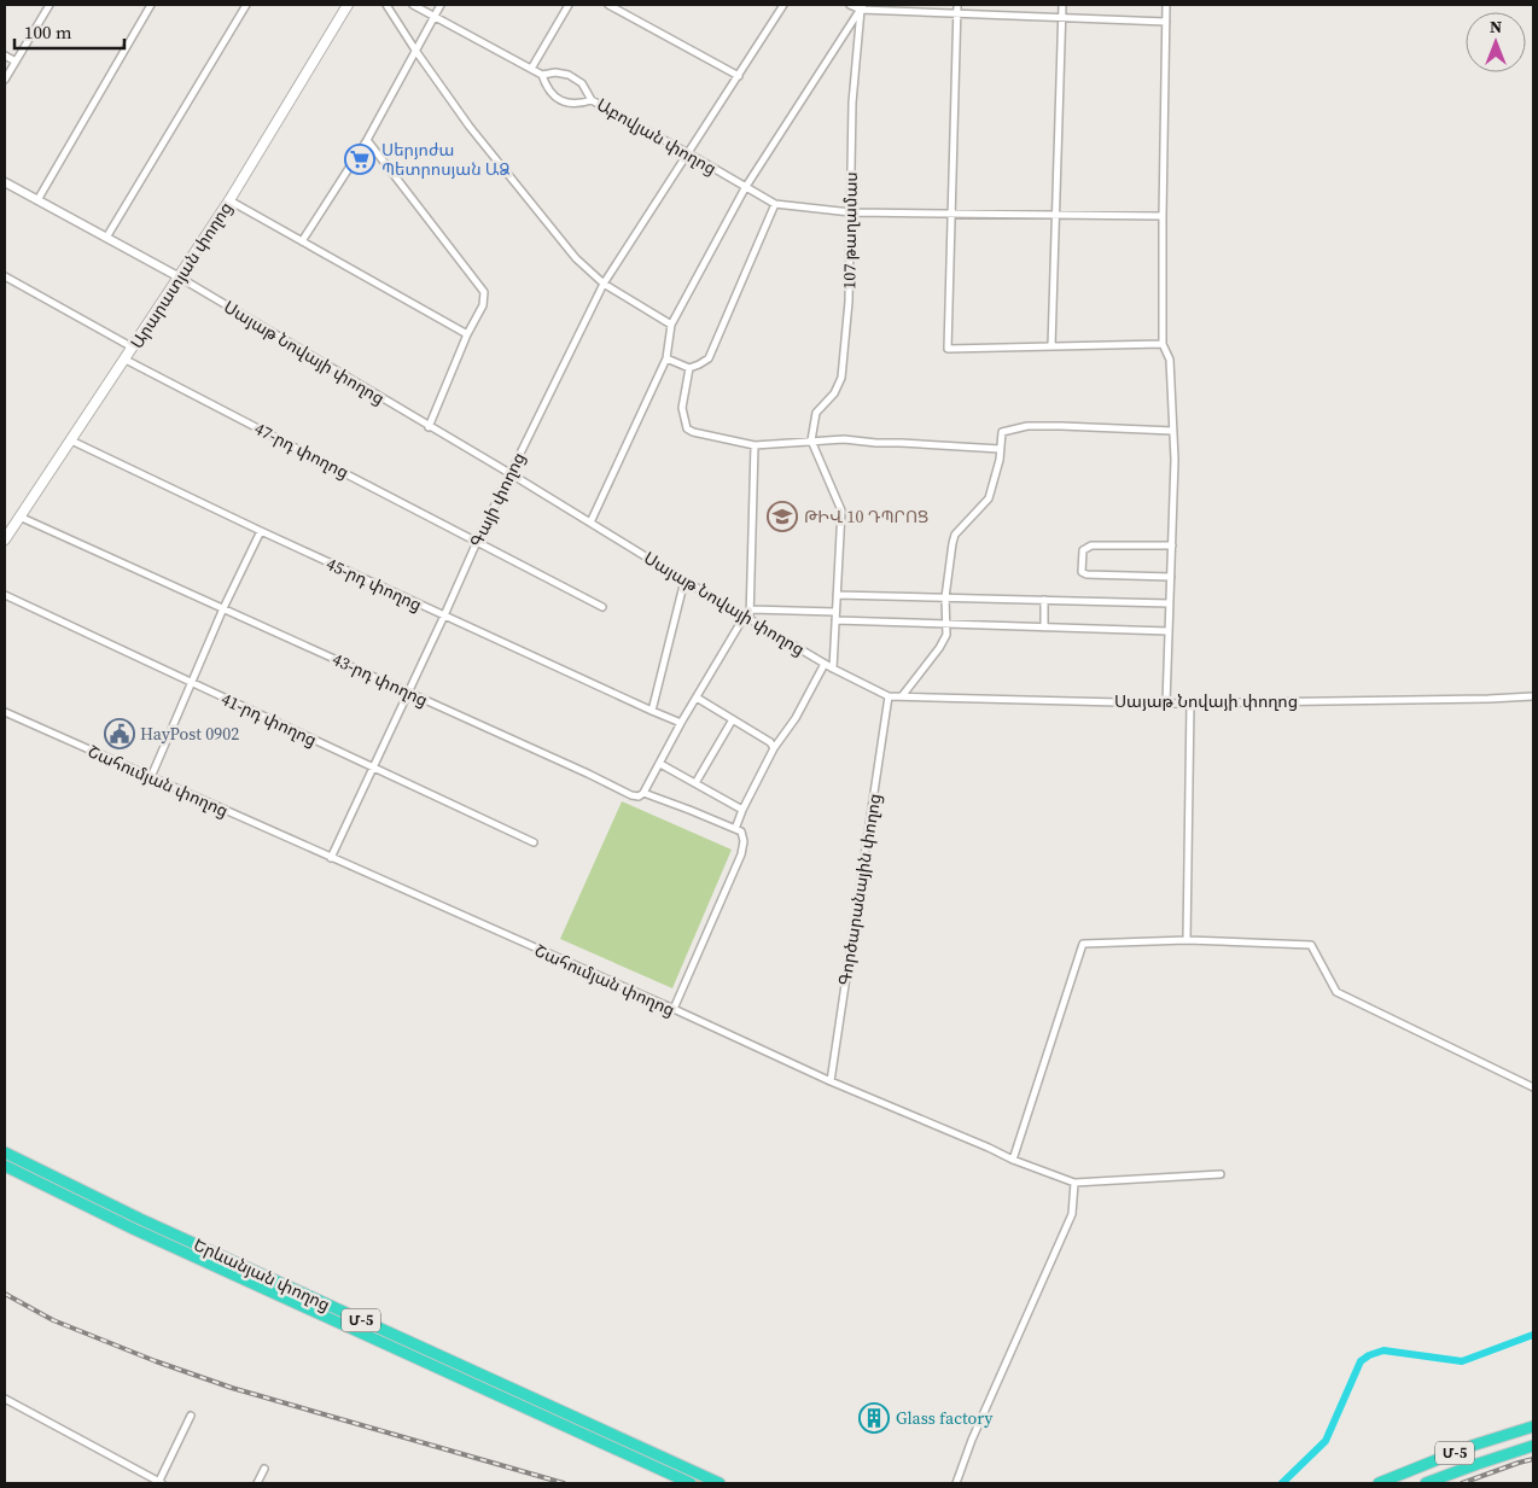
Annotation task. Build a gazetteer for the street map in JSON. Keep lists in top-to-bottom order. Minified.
{"streets":{"highway":["Երևանյան փողոց","Մ-5"],"main road":["Արարատյան փողոց"],"street":["Աբովյան փողոց","107 թաղամաս","Սայաթ Նովայի փողոց","47-րդ փողոց","Գայի փողոց","45-րդ փողոց","43-րդ փողոց","41-րդ փողոց","Շահումյան փողոց","Գործարանային փողոց"]},"crossings":[["Աբովյան փողոց","Գայի փողոց"],["Արարատյան փողոց","Սայաթ Նովայի փողոց"],["Արարատյան փողոց","47-րդ փողոց"],["Արարատյան փողոց","45-րդ փողոց"],["Արարատյան փողոց","43-րդ փողոց"],["Սայաթ Նովայի փողոց","Գայի փողոց"],["Սայաթ Նովայի փողոց","Գործարանային փողոց"],["47-րդ փողոց","Գայի փողոց"],["Գայի փողոց","45-րդ փողոց"],["Գայի փողոց","43-րդ փողոց"],["Գայի փողոց","41-րդ փողոց"],["Գայի փողոց","Շահումյան փողոց"],["Շահումյան փողոց","Գործարանային փողոց"]],"places":{"supermarket":["Սերյոժա Պետրոսյան ԱՁ"],"school or university":["ԹԻՎ 10 ԴՊՐՈՑ"],"public building":["HayPost 0902"],"building":["Glass factory"]},"scale_bar":"100 m","north":"top"}
